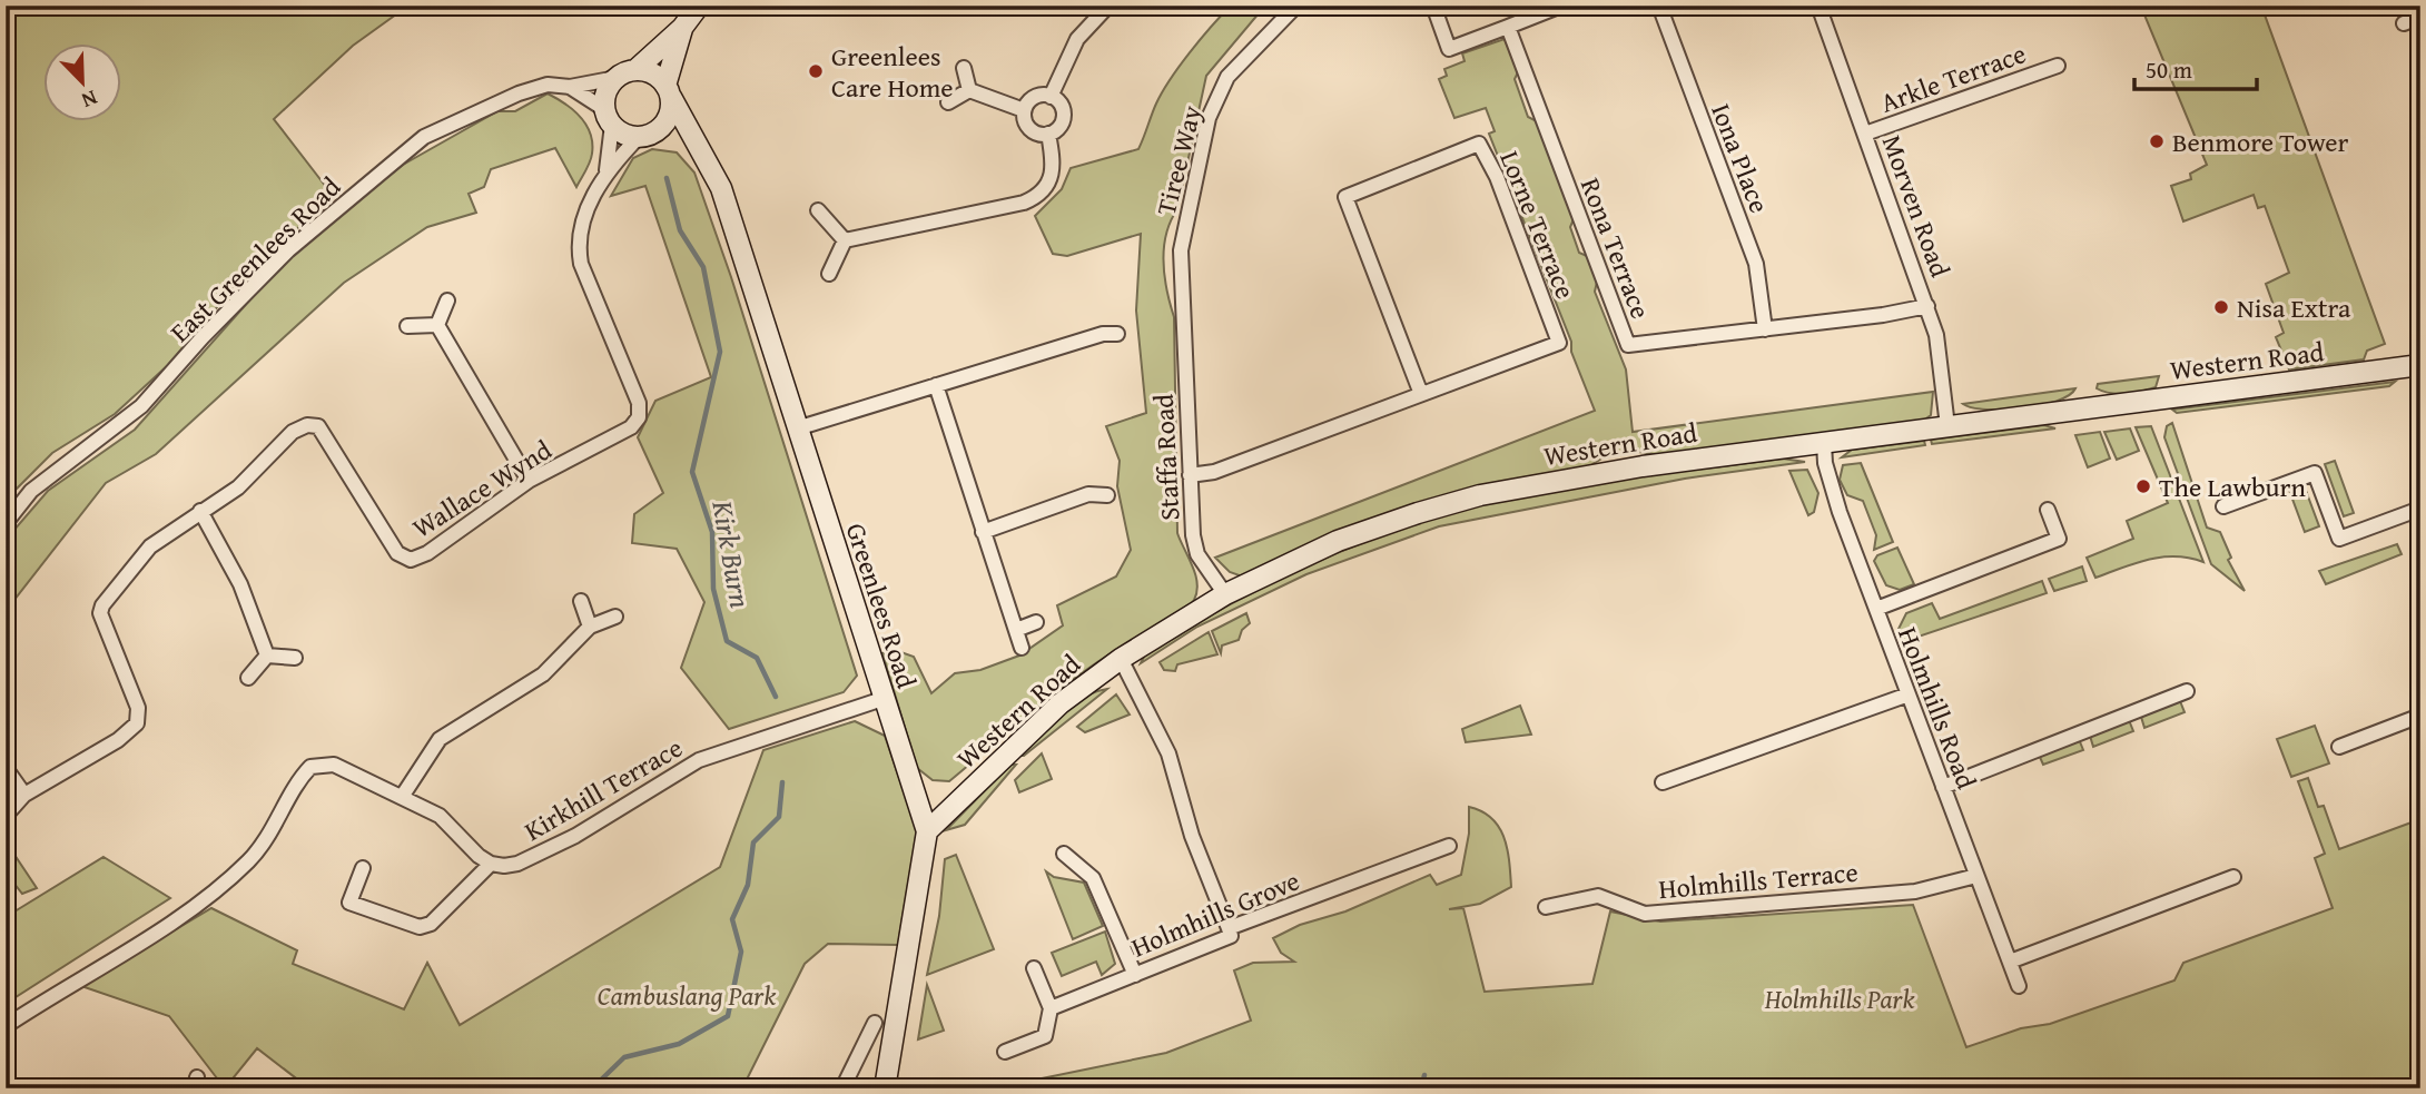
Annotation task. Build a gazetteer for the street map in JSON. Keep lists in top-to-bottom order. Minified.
{"streets":{"street":["Arkle Terrace","Iona Place","Tiree Way","Morven Road","Lorne Terrace","Rona Terrace","East Greenlees Road","Western Road","Staffa Road","Wallace Wynd","Greenlees Road","Holmhills Road","Kirkhill Terrace","Holmhills Terrace","Holmhills Grove"]},"crossings":[["Arkle Terrace","Morven Road"],["Iona Place","Rona Terrace"],["Tiree Way","Staffa Road"],["Morven Road","Rona Terrace"],["Morven Road","Western Road"],["Lorne Terrace","Staffa Road"],["East Greenlees Road","Wallace Wynd"],["East Greenlees Road","Greenlees Road"],["Western Road","Staffa Road"],["Western Road","Greenlees Road"],["Western Road","Holmhills Road"],["Wallace Wynd","Greenlees Road"],["Greenlees Road","Kirkhill Terrace"],["Holmhills Road","Holmhills Terrace"]],"water":["Kirk Burn"],"parks":["Cambuslang Park","Holmhills Park"],"places":["Greenlees Care Home","Benmore Tower","Nisa Extra","The Lawburn"],"scale_bar":"50 m","north":"bottom right"}
